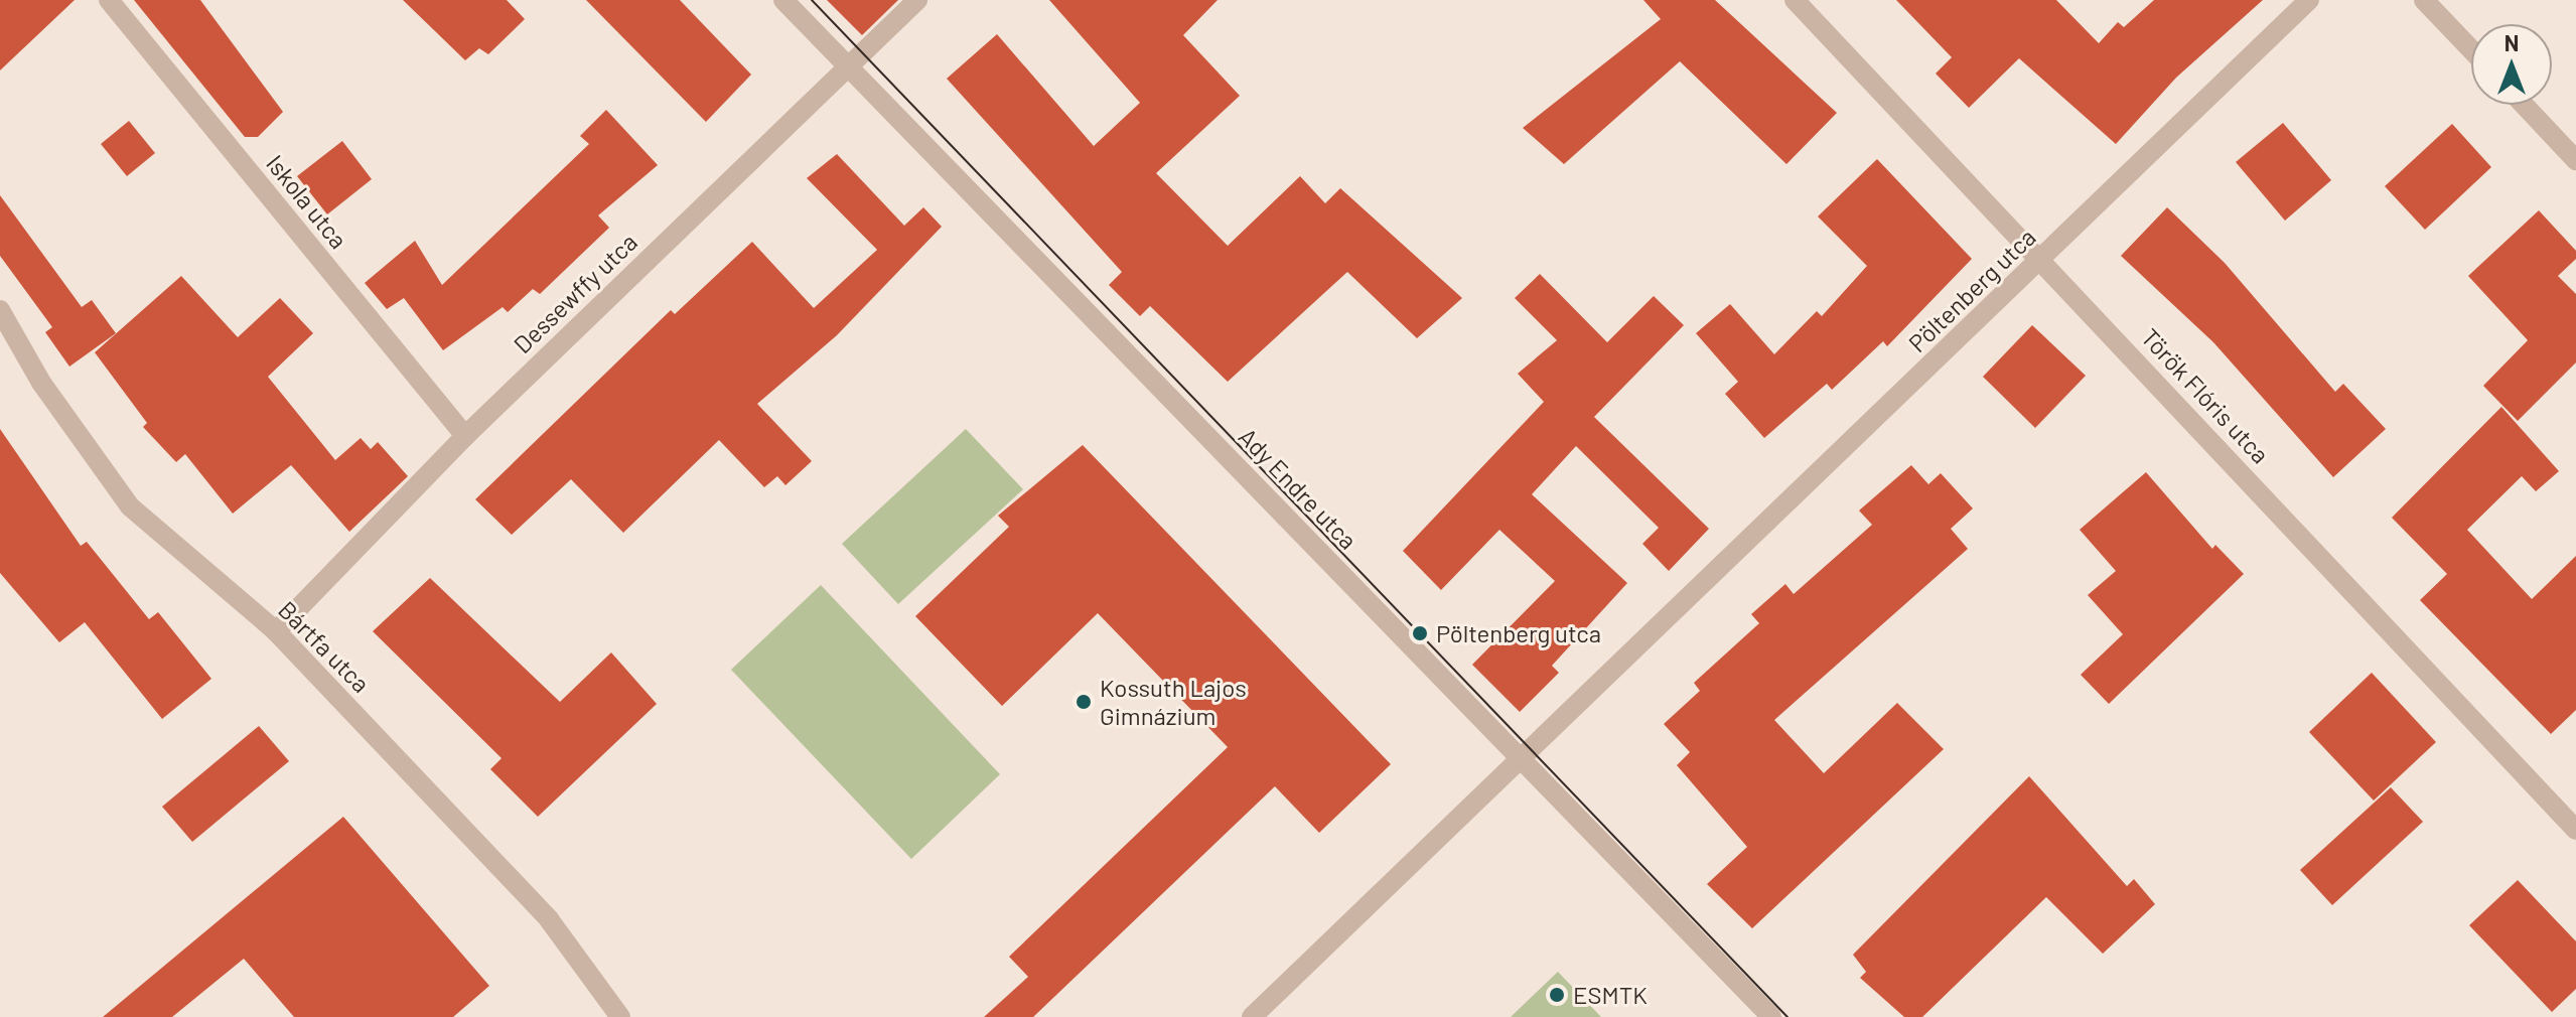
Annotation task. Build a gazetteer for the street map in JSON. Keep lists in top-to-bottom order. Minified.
{"streets":{"street":["Iskola utca","Pöltenberg utca","Dessewffy utca","Török Flóris utca","Ady Endre utca","Bártfa utca"]},"crossings":[["Iskola utca","Dessewffy utca"],["Pöltenberg utca","Török Flóris utca"],["Pöltenberg utca","Ady Endre utca"],["Dessewffy utca","Ady Endre utca"],["Dessewffy utca","Bártfa utca"]],"places":["Pöltenberg utca","Kossuth Lajos Gimnázium","ESMTK"],"north":"top"}
